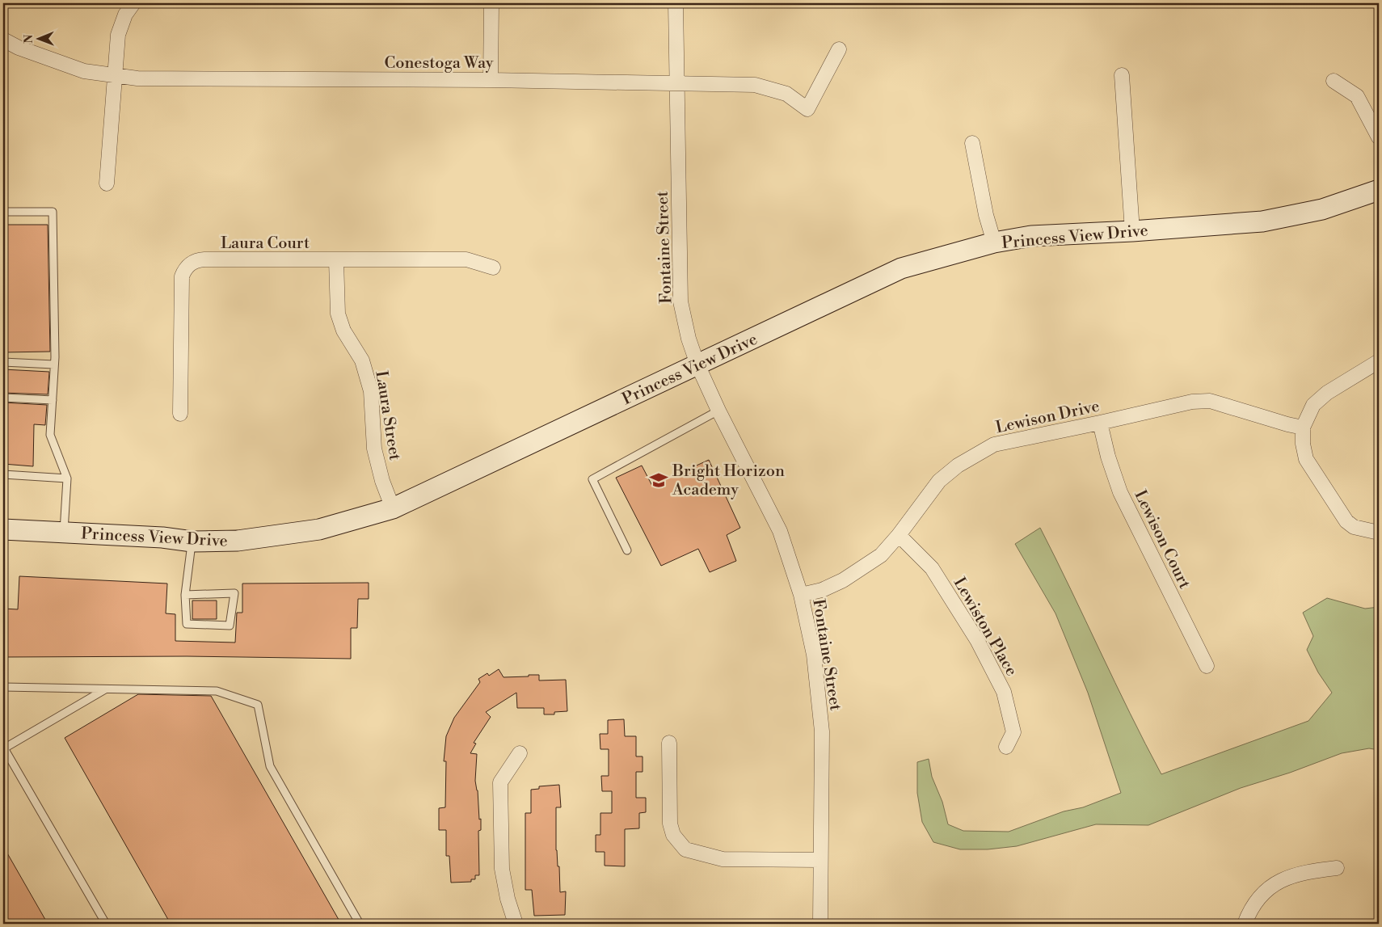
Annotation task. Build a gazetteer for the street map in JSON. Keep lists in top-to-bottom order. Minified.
{"streets":{"main road":["Princess View Drive"],"street":["Conestoga Way","Laura Court","Fontaine Street","Laura Street","Lewison Drive","Lewison Court","Lewiston Place"]},"crossings":[["Conestoga Way","Fontaine Street"],["Princess View Drive","Fontaine Street"],["Princess View Drive","Laura Street"],["Laura Court","Laura Street"],["Fontaine Street","Lewison Drive"],["Lewison Drive","Lewison Court"],["Lewison Drive","Lewiston Place"]],"places":{"school or university":["Bright Horizon Academy"]},"north":"left"}
